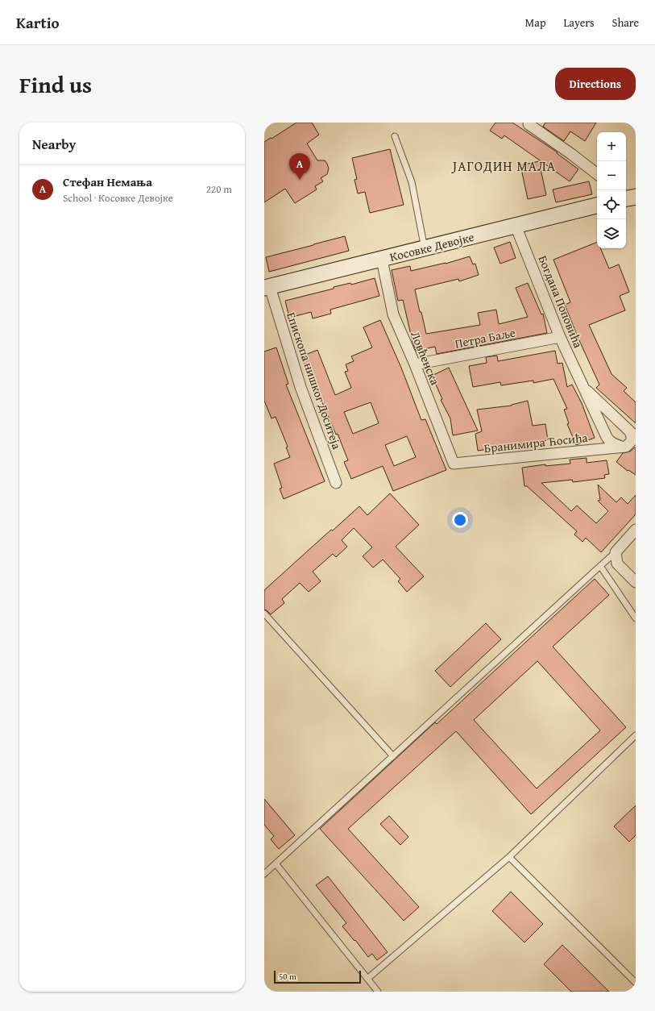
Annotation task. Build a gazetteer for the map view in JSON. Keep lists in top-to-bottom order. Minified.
{"streets":{"street":["Косовке Девојке","Богдана Поповића","Петра Баље","Ловћенска","Епископа нишког Доситеја","Бранимира Ћосића"]},"crossings":[["Косовке Девојке","Богдана Поповића"],["Косовке Девојке","Ловћенска"],["Косовке Девојке","Епископа нишког Доситеја"],["Богдана Поповића","Петра Баље"],["Богдана Поповића","Бранимира Ћосића"],["Петра Баље","Ловћенска"],["Ловћенска","Бранимира Ћосића"]],"districts":["ЈАГОДИН МАЛА"],"scale_bar":"50 m","page":{"header":"Kartio","nav":["Map","Layers","Share"],"title":"Find us","buttons":"Directions","heading":"Nearby","map_buttons":["+","−"],"pins":"A","list":[{"mark":"A","name":"Стефан Немања","note":"School · Косовке Девојке","value":"220 m"}],"scale":"50 m"}}
